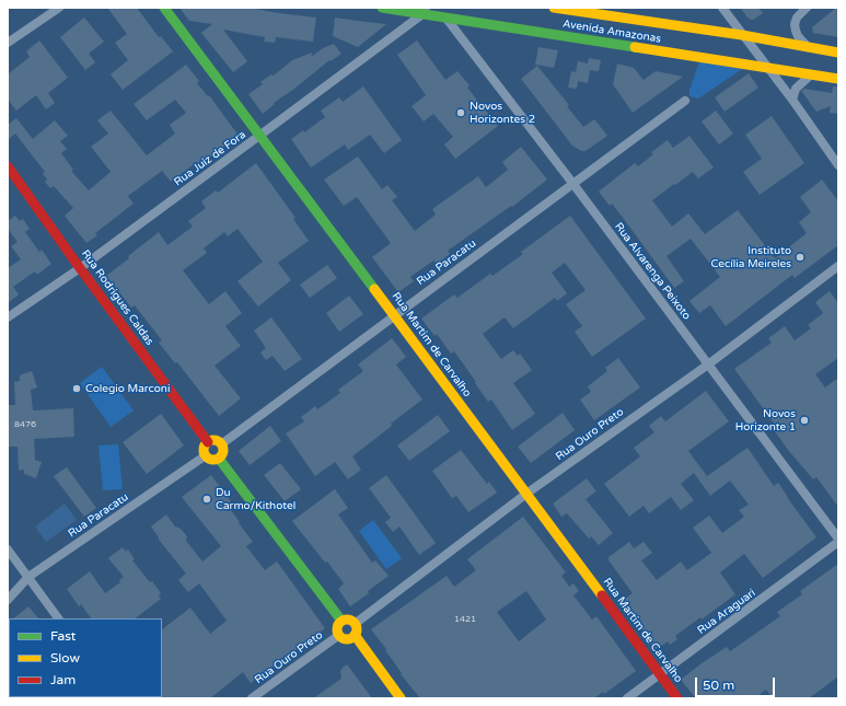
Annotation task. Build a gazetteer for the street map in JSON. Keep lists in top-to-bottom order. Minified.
{"streets":{"street":["Avenida Amazonas","Rua Juiz de Fora","Rua Paracatu","Rua Alvarenga Peixoto","Rua Rodrigues Caldas","Rua Martim de Carvalho","Rua Ouro Preto","Rua Araguari"]},"crossings":[["Avenida Amazonas","Rua Juiz de Fora"],["Avenida Amazonas","Rua Alvarenga Peixoto"],["Rua Juiz de Fora","Rua Rodrigues Caldas"],["Rua Juiz de Fora","Rua Martim de Carvalho"],["Rua Paracatu","Rua Alvarenga Peixoto"],["Rua Paracatu","Rua Rodrigues Caldas"],["Rua Paracatu","Rua Martim de Carvalho"],["Rua Alvarenga Peixoto","Rua Ouro Preto"],["Rua Martim de Carvalho","Rua Ouro Preto"],["Rua Martim de Carvalho","Rua Araguari"]],"places":["Novos Horizontes 2","Instituto Cecília Meireles","Colegio Marconi","Novos Horizonte 1","Du Carmo/Kithotel"],"house_numbers":["8476","1421"],"legend":["Fast","Slow","Jam"],"scale_bar":"50 m"}
